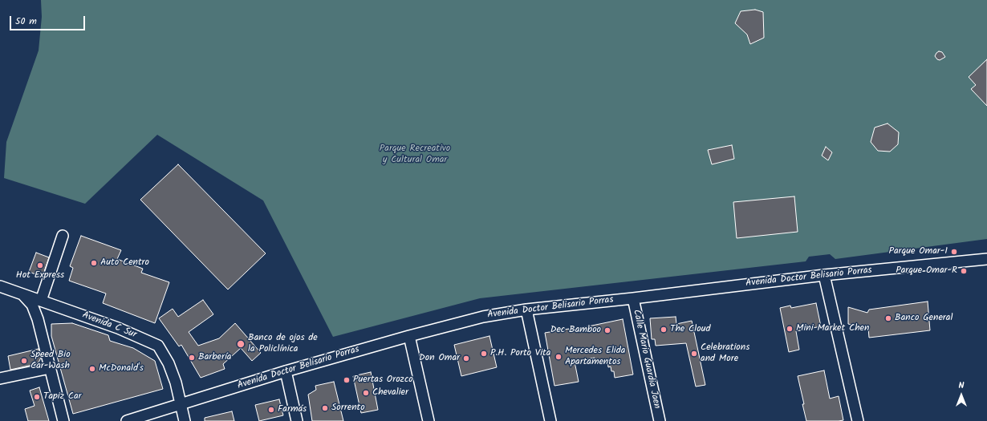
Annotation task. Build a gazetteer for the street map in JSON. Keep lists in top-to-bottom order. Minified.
{"streets":{"street":["Avenida Doctor Belisario Porras","Avenida C Sur","Calle Mario Guardia Jaen"]},"crossings":[["Avenida Doctor Belisario Porras","Avenida C Sur"],["Avenida Doctor Belisario Porras","Calle Mario Guardia Jaen"]],"parks":["Parque Recreativo y Cultural Omar"],"places":["Parque Omar-I","Auto Centro","Hot Express","Parque Omar-R","Banco General","Mini Market Chen","The Cloud","Dec Bamboo","Banco de ojos de la Policlínica","P.H. Porto Vita","Celebrations and More","Mercedes Elida Apartamentos","Barbería","Don Omar","Speed Bio Car-Wash","McDonald's","Puertas Orozco","Chevalier","Tapiz Car","Sorrento","Farmás"],"scale_bar":"50 m","north":"top"}
